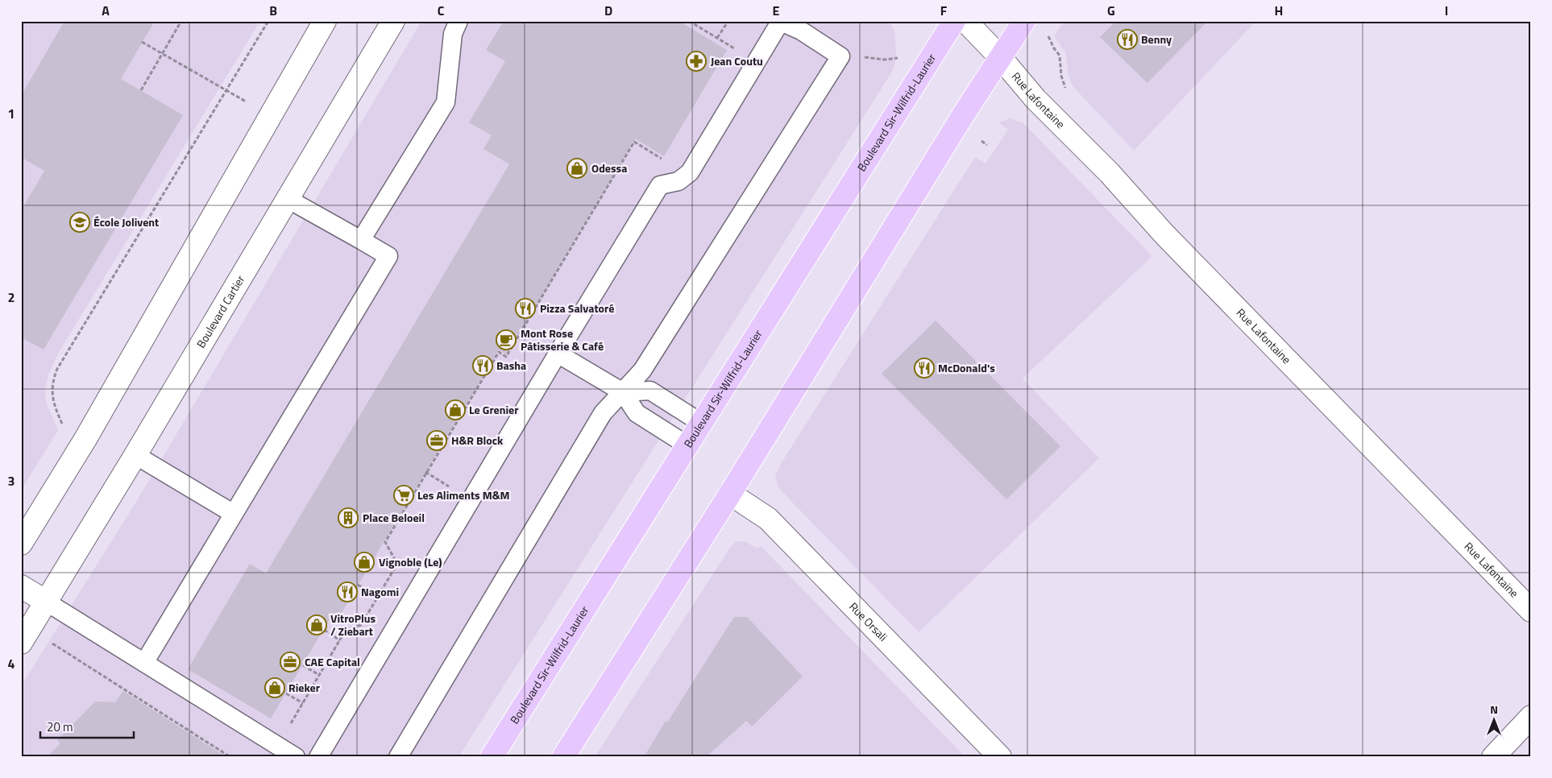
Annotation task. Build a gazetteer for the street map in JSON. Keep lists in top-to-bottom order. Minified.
{"streets":{"main road":["Boulevard Sir-Wilfrid-Laurier"],"street":["Rue Lafontaine","Boulevard Cartier","Rue Orsali"]},"places":{"restaurant":["Benny","Pizza Salvatoré","Basha","McDonald's","Nagomi"],"pharmacy":["Jean Coutu"],"shop":["Odessa","Le Grenier","Vignoble (Le)","VitroPlus / Ziebart","Rieker"],"school or university":["École Jolivent"],"cafe":["Mont Rose Pâtisserie & Café"],"office":["H&R Block","CAE Capital"],"supermarket":["Les Aliments M&M"],"building":["Place Beloeil"]},"scale_bar":"20 m","north":"top","grid":{"columns":["A","B","C","D","E","F","G","H","I"],"rows":["1","2","3","4"]}}
